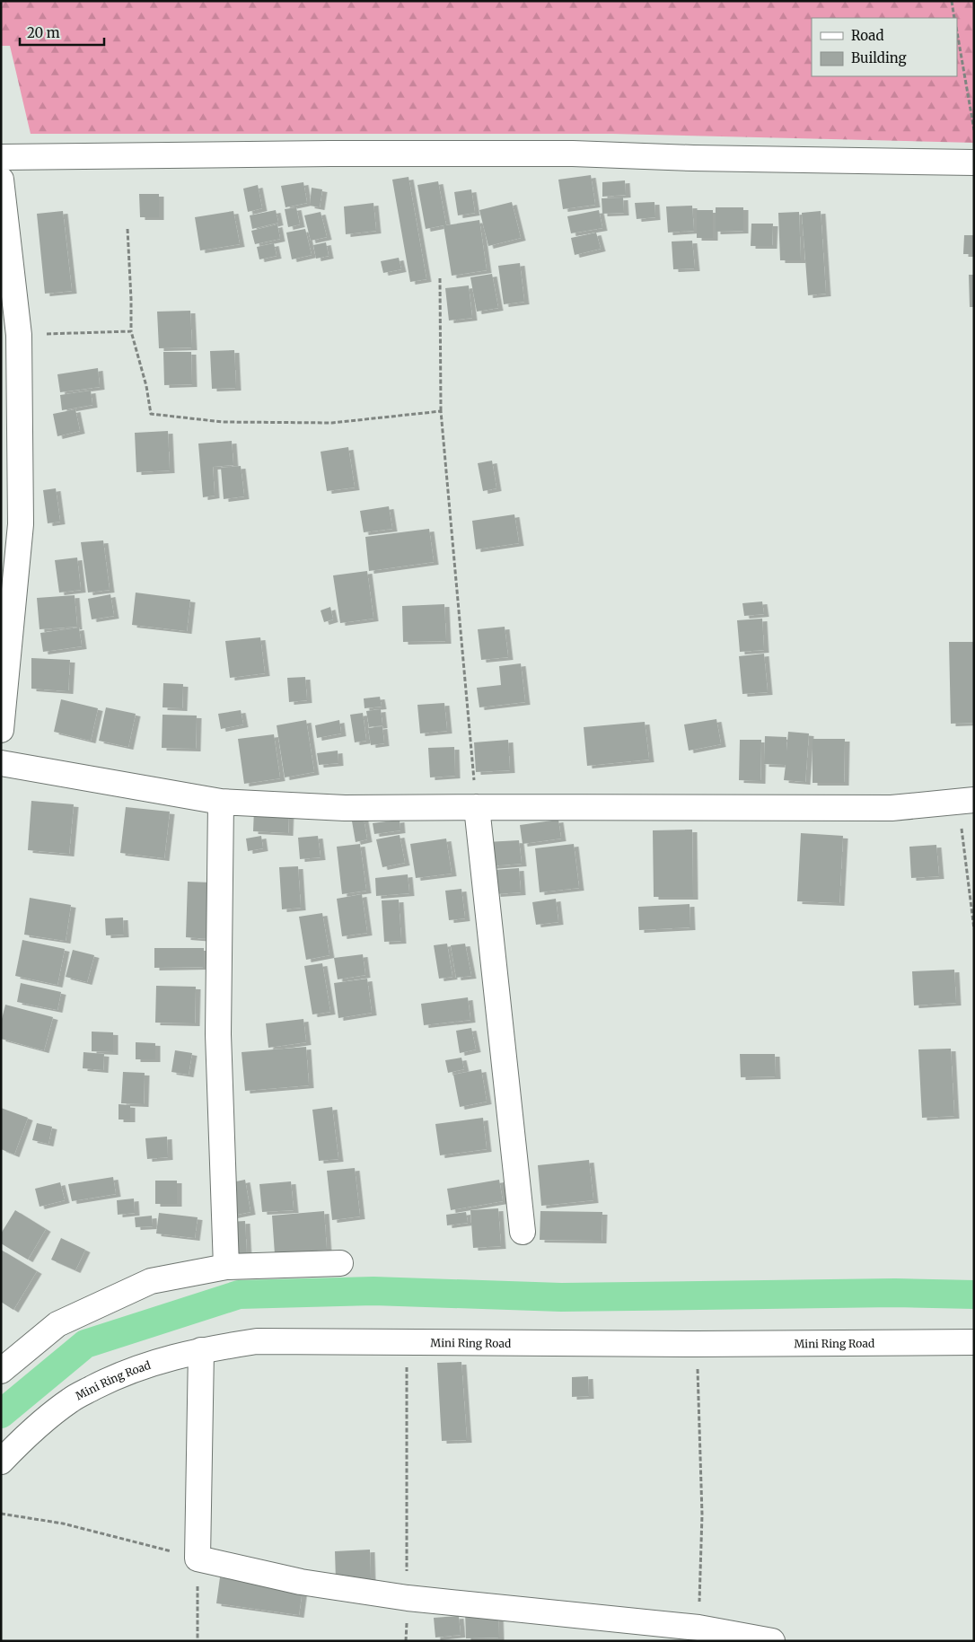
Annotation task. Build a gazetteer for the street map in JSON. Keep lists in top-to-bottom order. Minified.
{"streets":{"street":["Mini Ring Road"]},"legend":["Road","Building"],"scale_bar":"20 m"}
